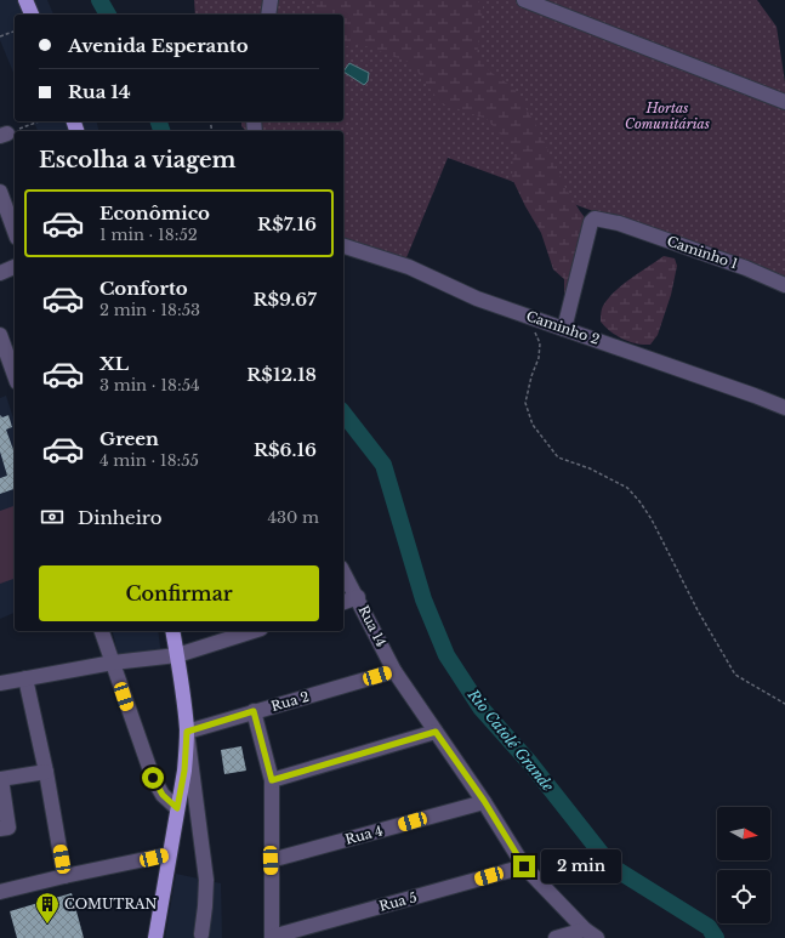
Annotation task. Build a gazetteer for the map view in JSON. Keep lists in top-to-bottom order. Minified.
{"streets":{"street":["Caminho 1","Caminho 2","Rua 14","Rua 2","Rua 4","Rua 5"]},"crossings":[["Caminho 1","Caminho 2"],["Rua 14","Rua 2"],["Rua 14","Rua 4"],["Rua 14","Rua 5"]],"water":["Rio Catolé Grande"],"parks":["Hortas Comunitárias"],"places":{"building":["COMUTRAN"]},"north":"right","page":{"banner":["Avenida Esperanto","Rua 14"],"heading":"Escolha a viagem","list":[{"name":"Econômico","note":"1 min · 18:52","value":"R$7.16"},{"name":"Conforto","note":"2 min · 18:53","value":"R$9.67"},{"name":"XL","note":"3 min · 18:54","value":"R$12.18"},{"name":"Green","note":"4 min · 18:55","value":"R$6.16"}],"pay":["Dinheiro","430 m"],"buttons":"Confirmar","bubble":"2 min"}}
